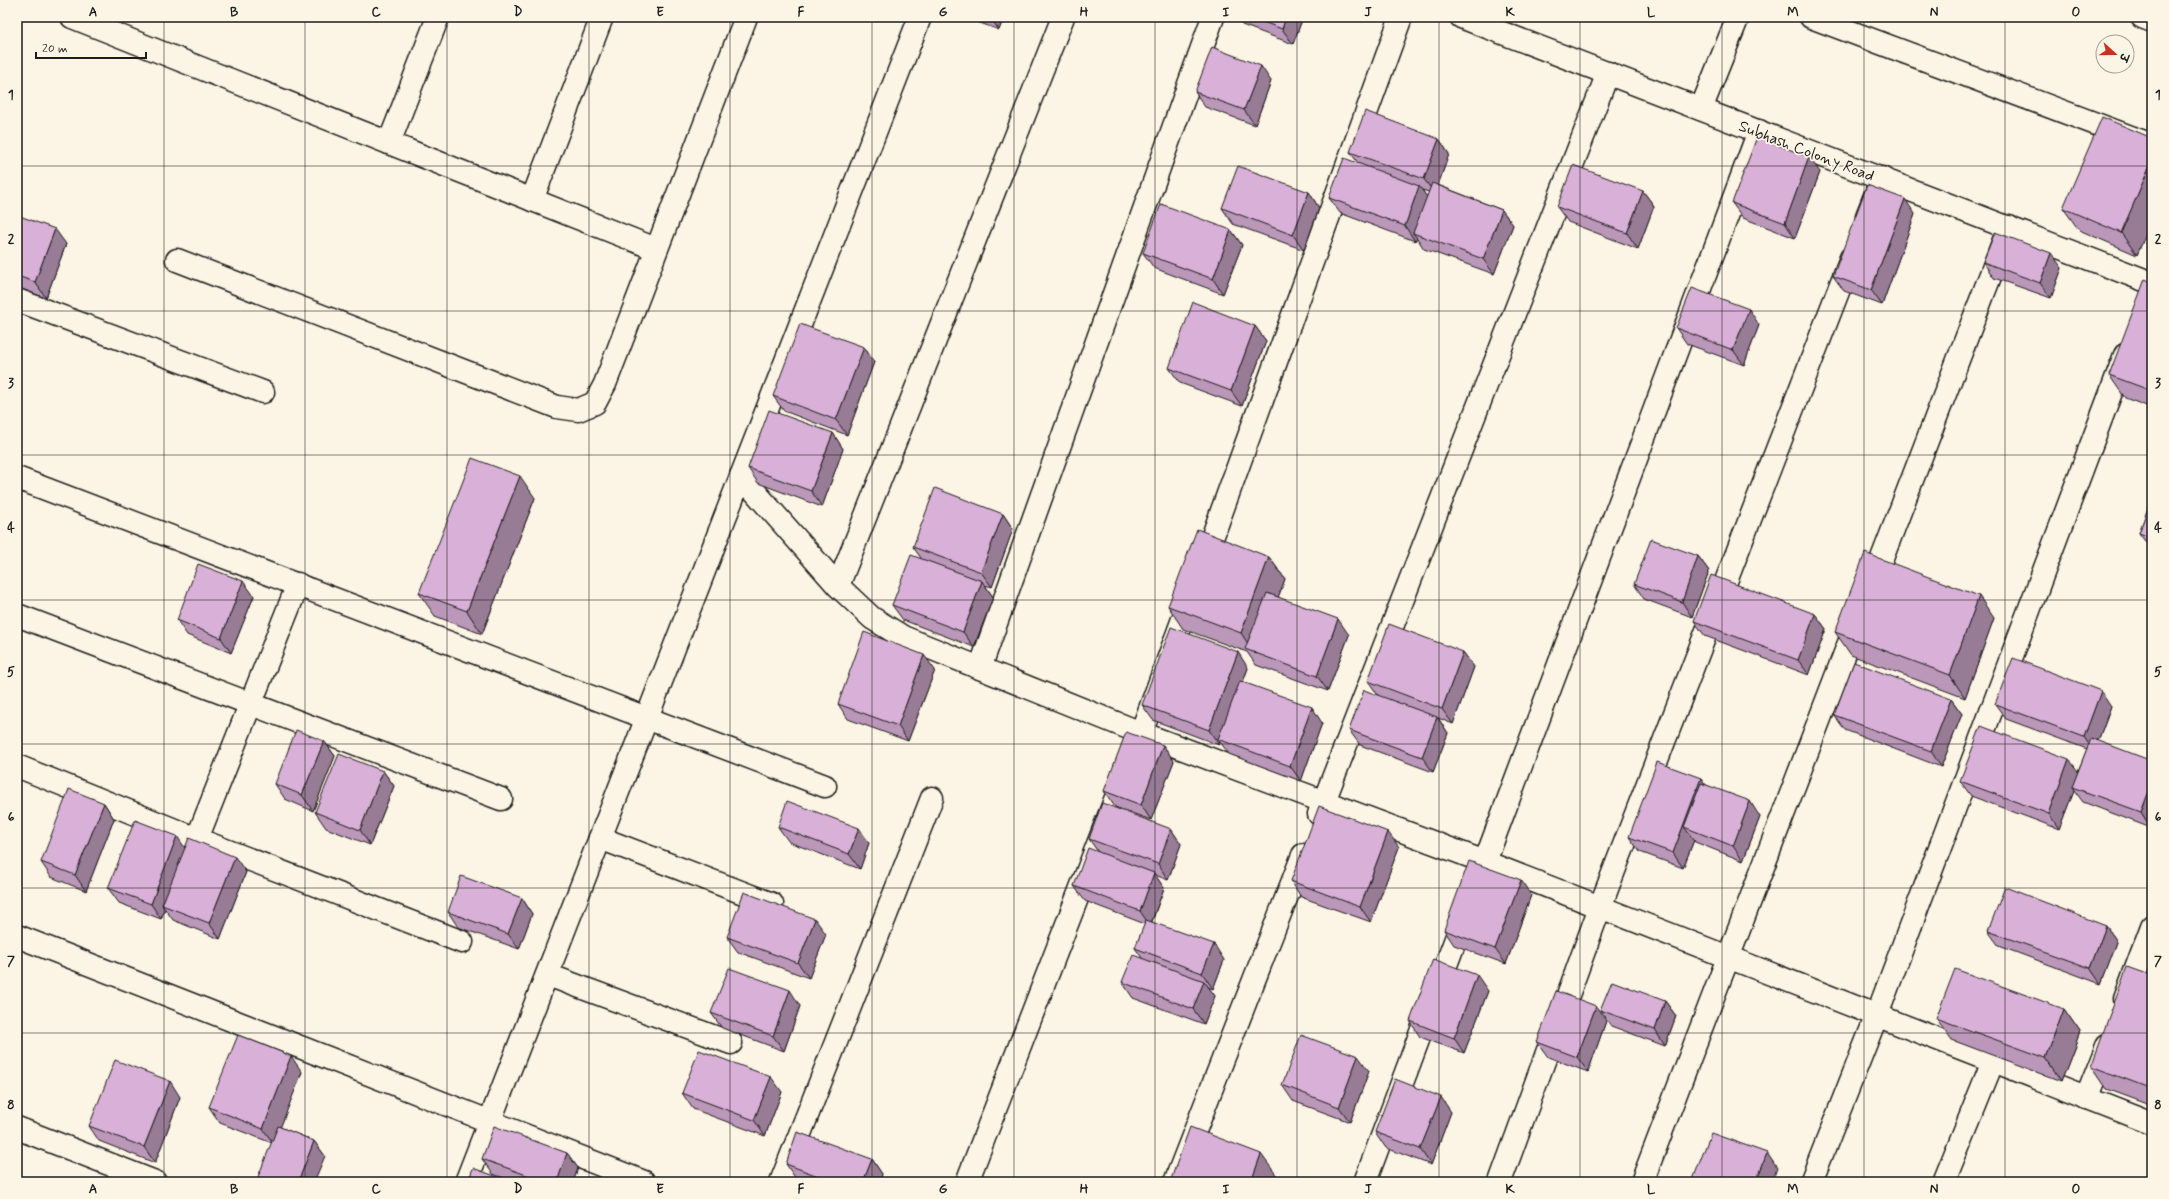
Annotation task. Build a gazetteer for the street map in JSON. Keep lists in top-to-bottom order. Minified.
{"streets":{"street":["Subhash Colony Road"]},"scale_bar":"20 m","north":"right","grid":{"columns":["A","B","C","D","E","F","G","H","I","J","K","L","M","N","O"],"rows":["1","2","3","4","5","6","7","8"]}}
